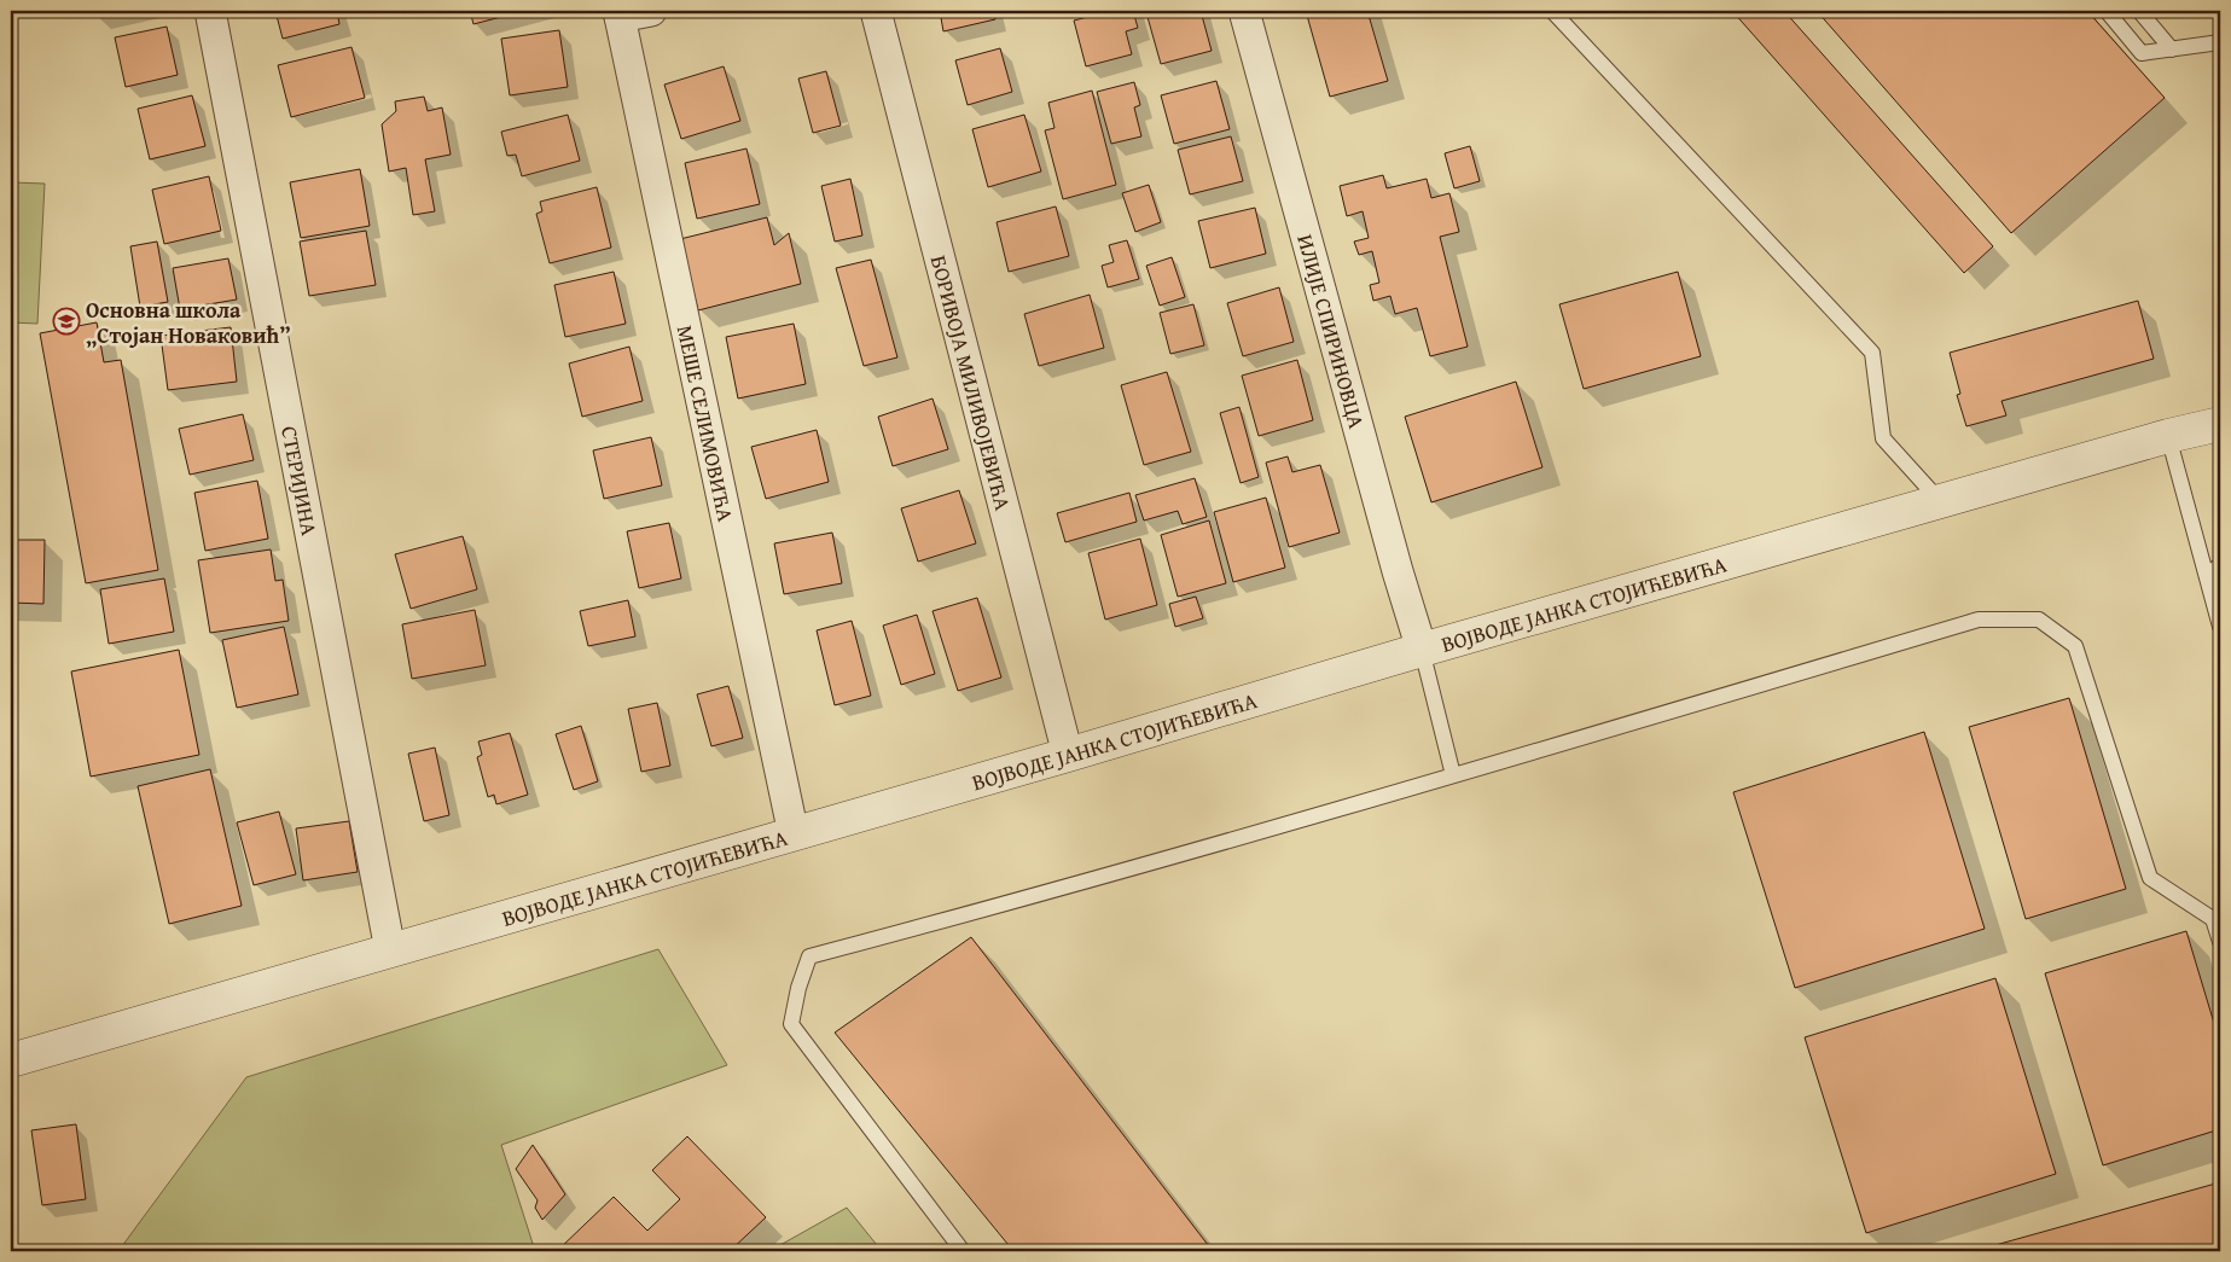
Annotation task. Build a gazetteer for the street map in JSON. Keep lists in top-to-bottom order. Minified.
{"streets":{"street":["ИЛИЈЕ СПИРИНОВЦА","БОРИВОЈА МИЛИВОЈЕВИЋА","МЕШЕ СЕЛИМОВИЋА","СТЕРИЈИНА","ВОЈВОДЕ ЈАНКА СТОЈИЋЕВИЋА"]},"crossings":[["ИЛИЈЕ СПИРИНОВЦА","ВОЈВОДЕ ЈАНКА СТОЈИЋЕВИЋА"],["БОРИВОЈА МИЛИВОЈЕВИЋА","ВОЈВОДЕ ЈАНКА СТОЈИЋЕВИЋА"],["МЕШЕ СЕЛИМОВИЋА","ВОЈВОДЕ ЈАНКА СТОЈИЋЕВИЋА"],["СТЕРИЈИНА","ВОЈВОДЕ ЈАНКА СТОЈИЋЕВИЋА"]],"places":{"school or university":["Основна школа „Стојан Новаковић”"]}}
